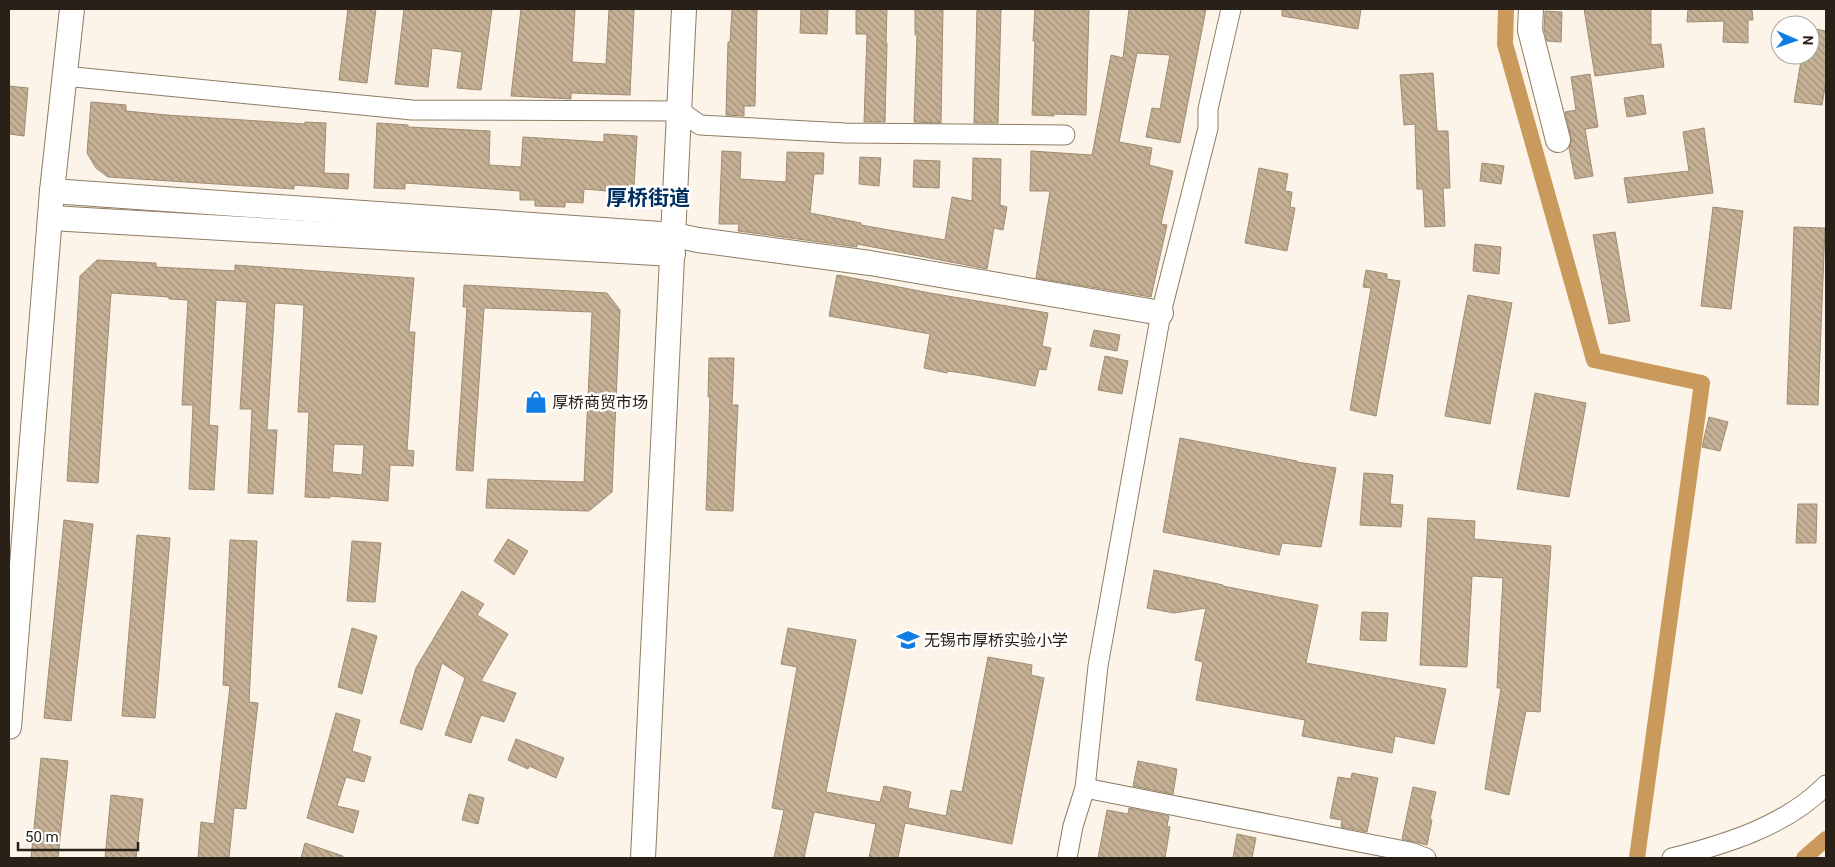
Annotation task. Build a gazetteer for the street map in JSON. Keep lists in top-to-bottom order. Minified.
{"districts":["厚桥街道"],"places":{"shop":["厚桥商贸市场"],"school or university":["无锡市厚桥实验小学"]},"scale_bar":"50 m","north":"right"}
